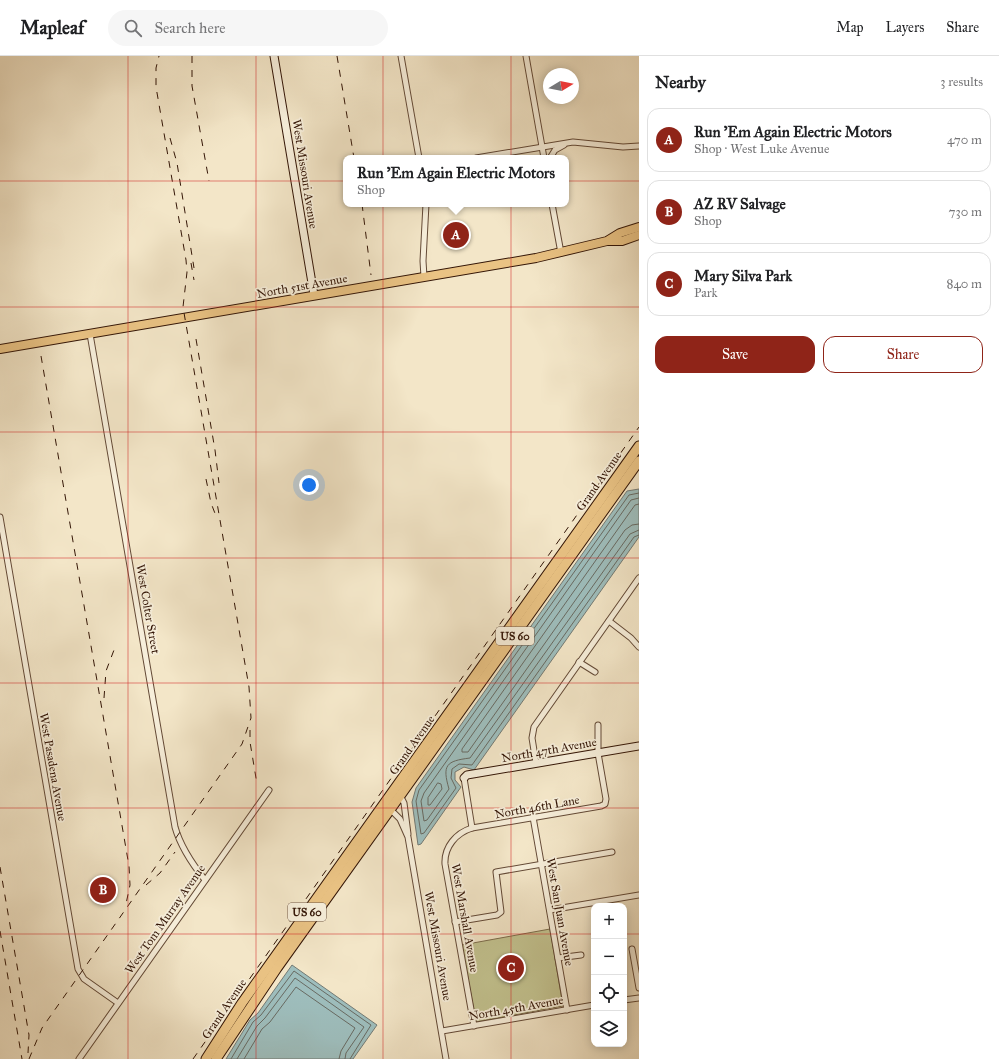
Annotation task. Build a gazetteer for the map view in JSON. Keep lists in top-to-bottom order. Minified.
{"streets":{"highway":["Grand Avenue","US 60"],"main road":["North 51st Avenue"],"street":["West Missouri Avenue","West Colter Street","North 47th Avenue","West Pasadena Avenue","North 46th Lane","West San Juan Avenue","West Marshall Avenue","West Tom Murray Avenue","North 45th Avenue"]},"crossings":[["West Missouri Avenue","North 51st Avenue"],["West Missouri Avenue","Grand Avenue"],["West Missouri Avenue","North 45th Avenue"],["North 51st Avenue","West Colter Street"],["West Colter Street","West Tom Murray Avenue"],["North 47th Avenue","North 46th Lane"],["West Pasadena Avenue","West Tom Murray Avenue"],["North 46th Lane","West San Juan Avenue"],["North 46th Lane","West Marshall Avenue"],["West San Juan Avenue","North 45th Avenue"],["West Marshall Avenue","North 45th Avenue"]],"north":"right","page":{"header":"Mapleaf","search":"Search here","nav":["Map","Layers","Share"],"heading":["Nearby","3 results"],"list":[{"mark":"A","name":"Run 'Em Again Electric Motors","note":"Shop · West Luke Avenue","value":"470 m"},{"mark":"B","name":"AZ RV Salvage","note":"Shop","value":"730 m"},{"mark":"C","name":"Mary Silva Park","note":"Park","value":"840 m"}],"popup":["Run 'Em Again Electric Motors","Shop"],"pins":["A","B","C"],"buttons":["Save","Share"],"map_buttons":["+","−"]}}
